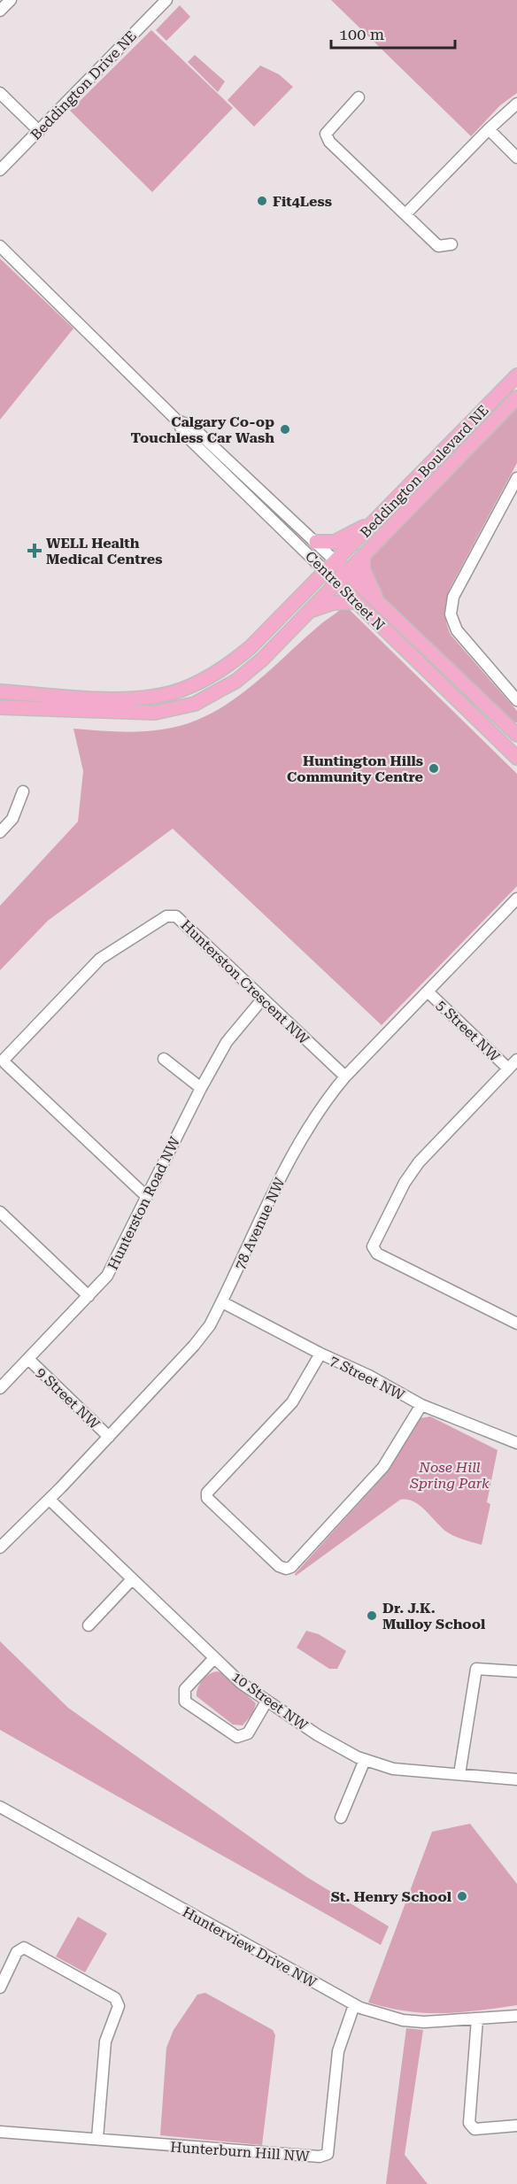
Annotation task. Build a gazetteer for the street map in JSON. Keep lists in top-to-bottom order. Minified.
{"streets":{"main road":["Beddington Boulevard NE","Centre Street N"],"street":["Beddington Drive NE","Hunterston Crescent NW","5 Street NW","Hunterston Road NW","78 Avenue NW","7 Street NW","9 Street NW","10 Street NW","Hunterview Drive NW","Hunterburn Hill NW"]},"crossings":[["Beddington Boulevard NE","Centre Street N"],["Hunterston Crescent NW","Hunterston Road NW"],["Hunterston Crescent NW","78 Avenue NW"],["5 Street NW","78 Avenue NW"],["Hunterston Road NW","9 Street NW"],["78 Avenue NW","7 Street NW"],["78 Avenue NW","9 Street NW"],["78 Avenue NW","10 Street NW"],["Hunterview Drive NW","Hunterburn Hill NW"]],"parks":["Nose Hill Spring Park"],"places":{"other":["Fit4Less","Calgary Co-op Touchless Car Wash","Huntington Hills Community Centre","Dr. J.K. Mulloy School","St. Henry School"],"health":["WELL Health Medical Centres"]},"scale_bar":"100 m"}
